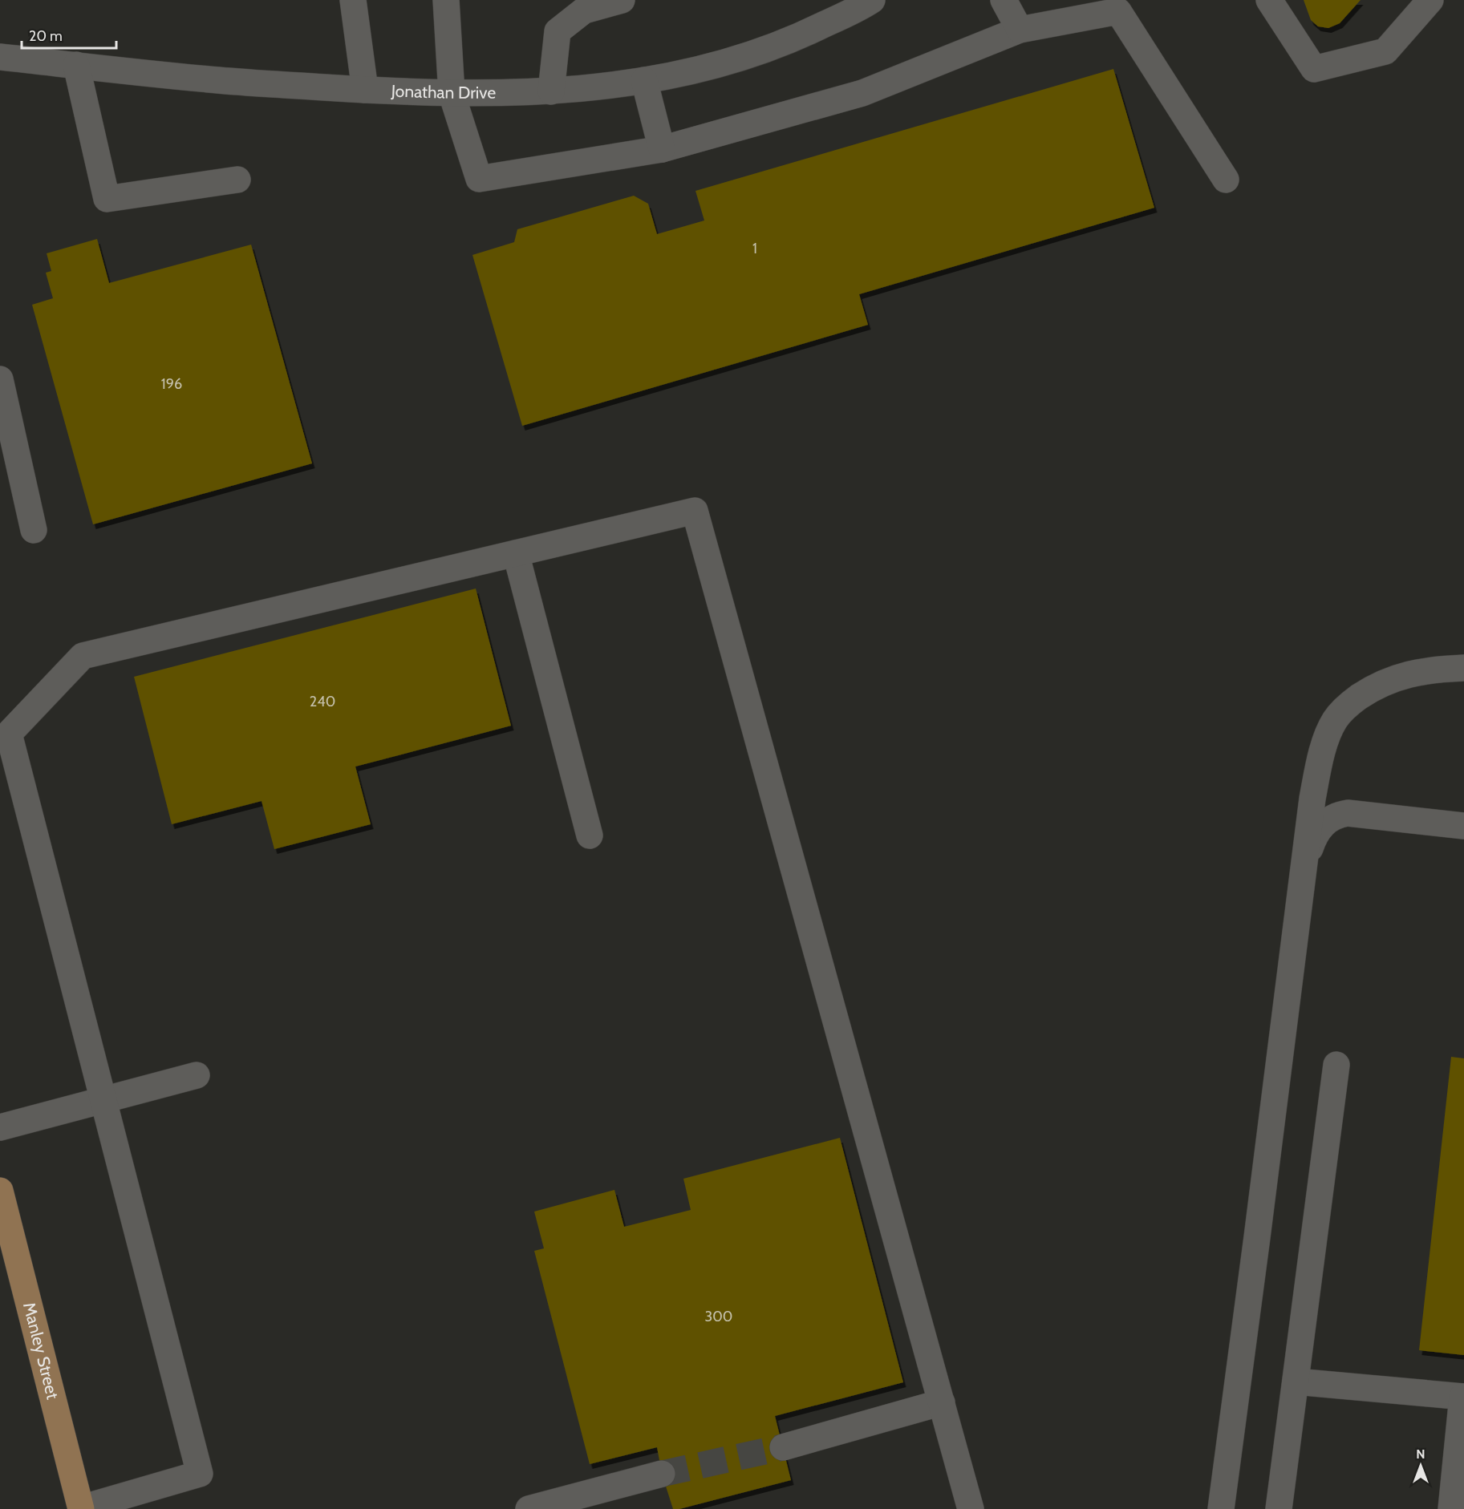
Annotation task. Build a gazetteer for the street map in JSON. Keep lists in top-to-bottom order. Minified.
{"streets":{"main road":["Manley Street"],"street":["Jonathan Drive"]},"house_numbers":["1","196","240","300"],"scale_bar":"20 m","north":"top"}
